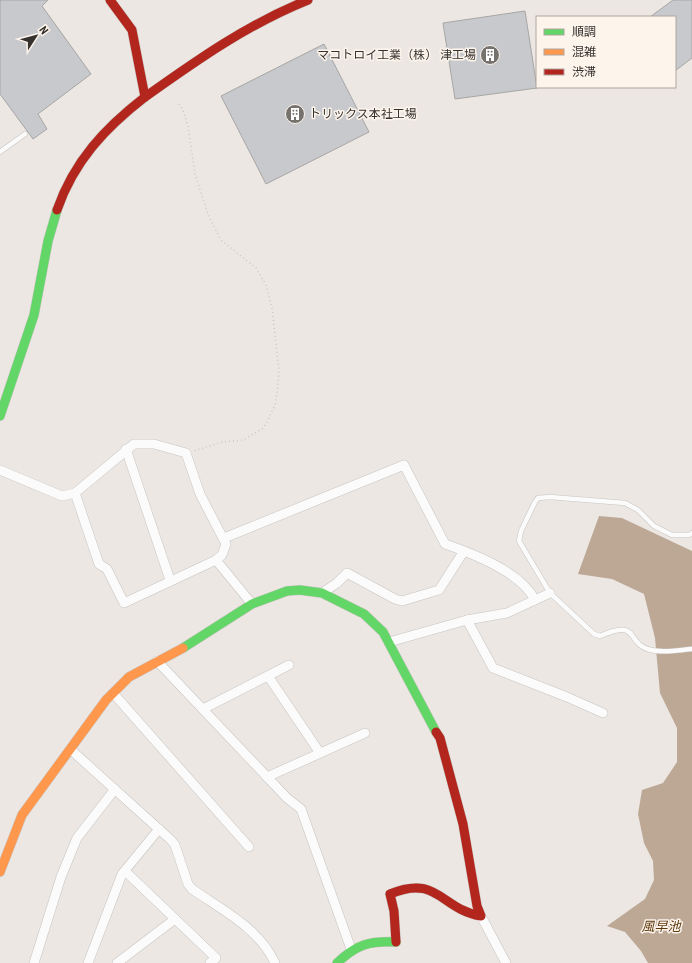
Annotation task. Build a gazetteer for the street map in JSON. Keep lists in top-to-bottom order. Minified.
{"water":["風早池"],"places":{"building":["マコトロイ工業（株） 津工場","トリックス本社工場"]},"legend":["順調","混雑","渋滞"],"north":"top right"}
